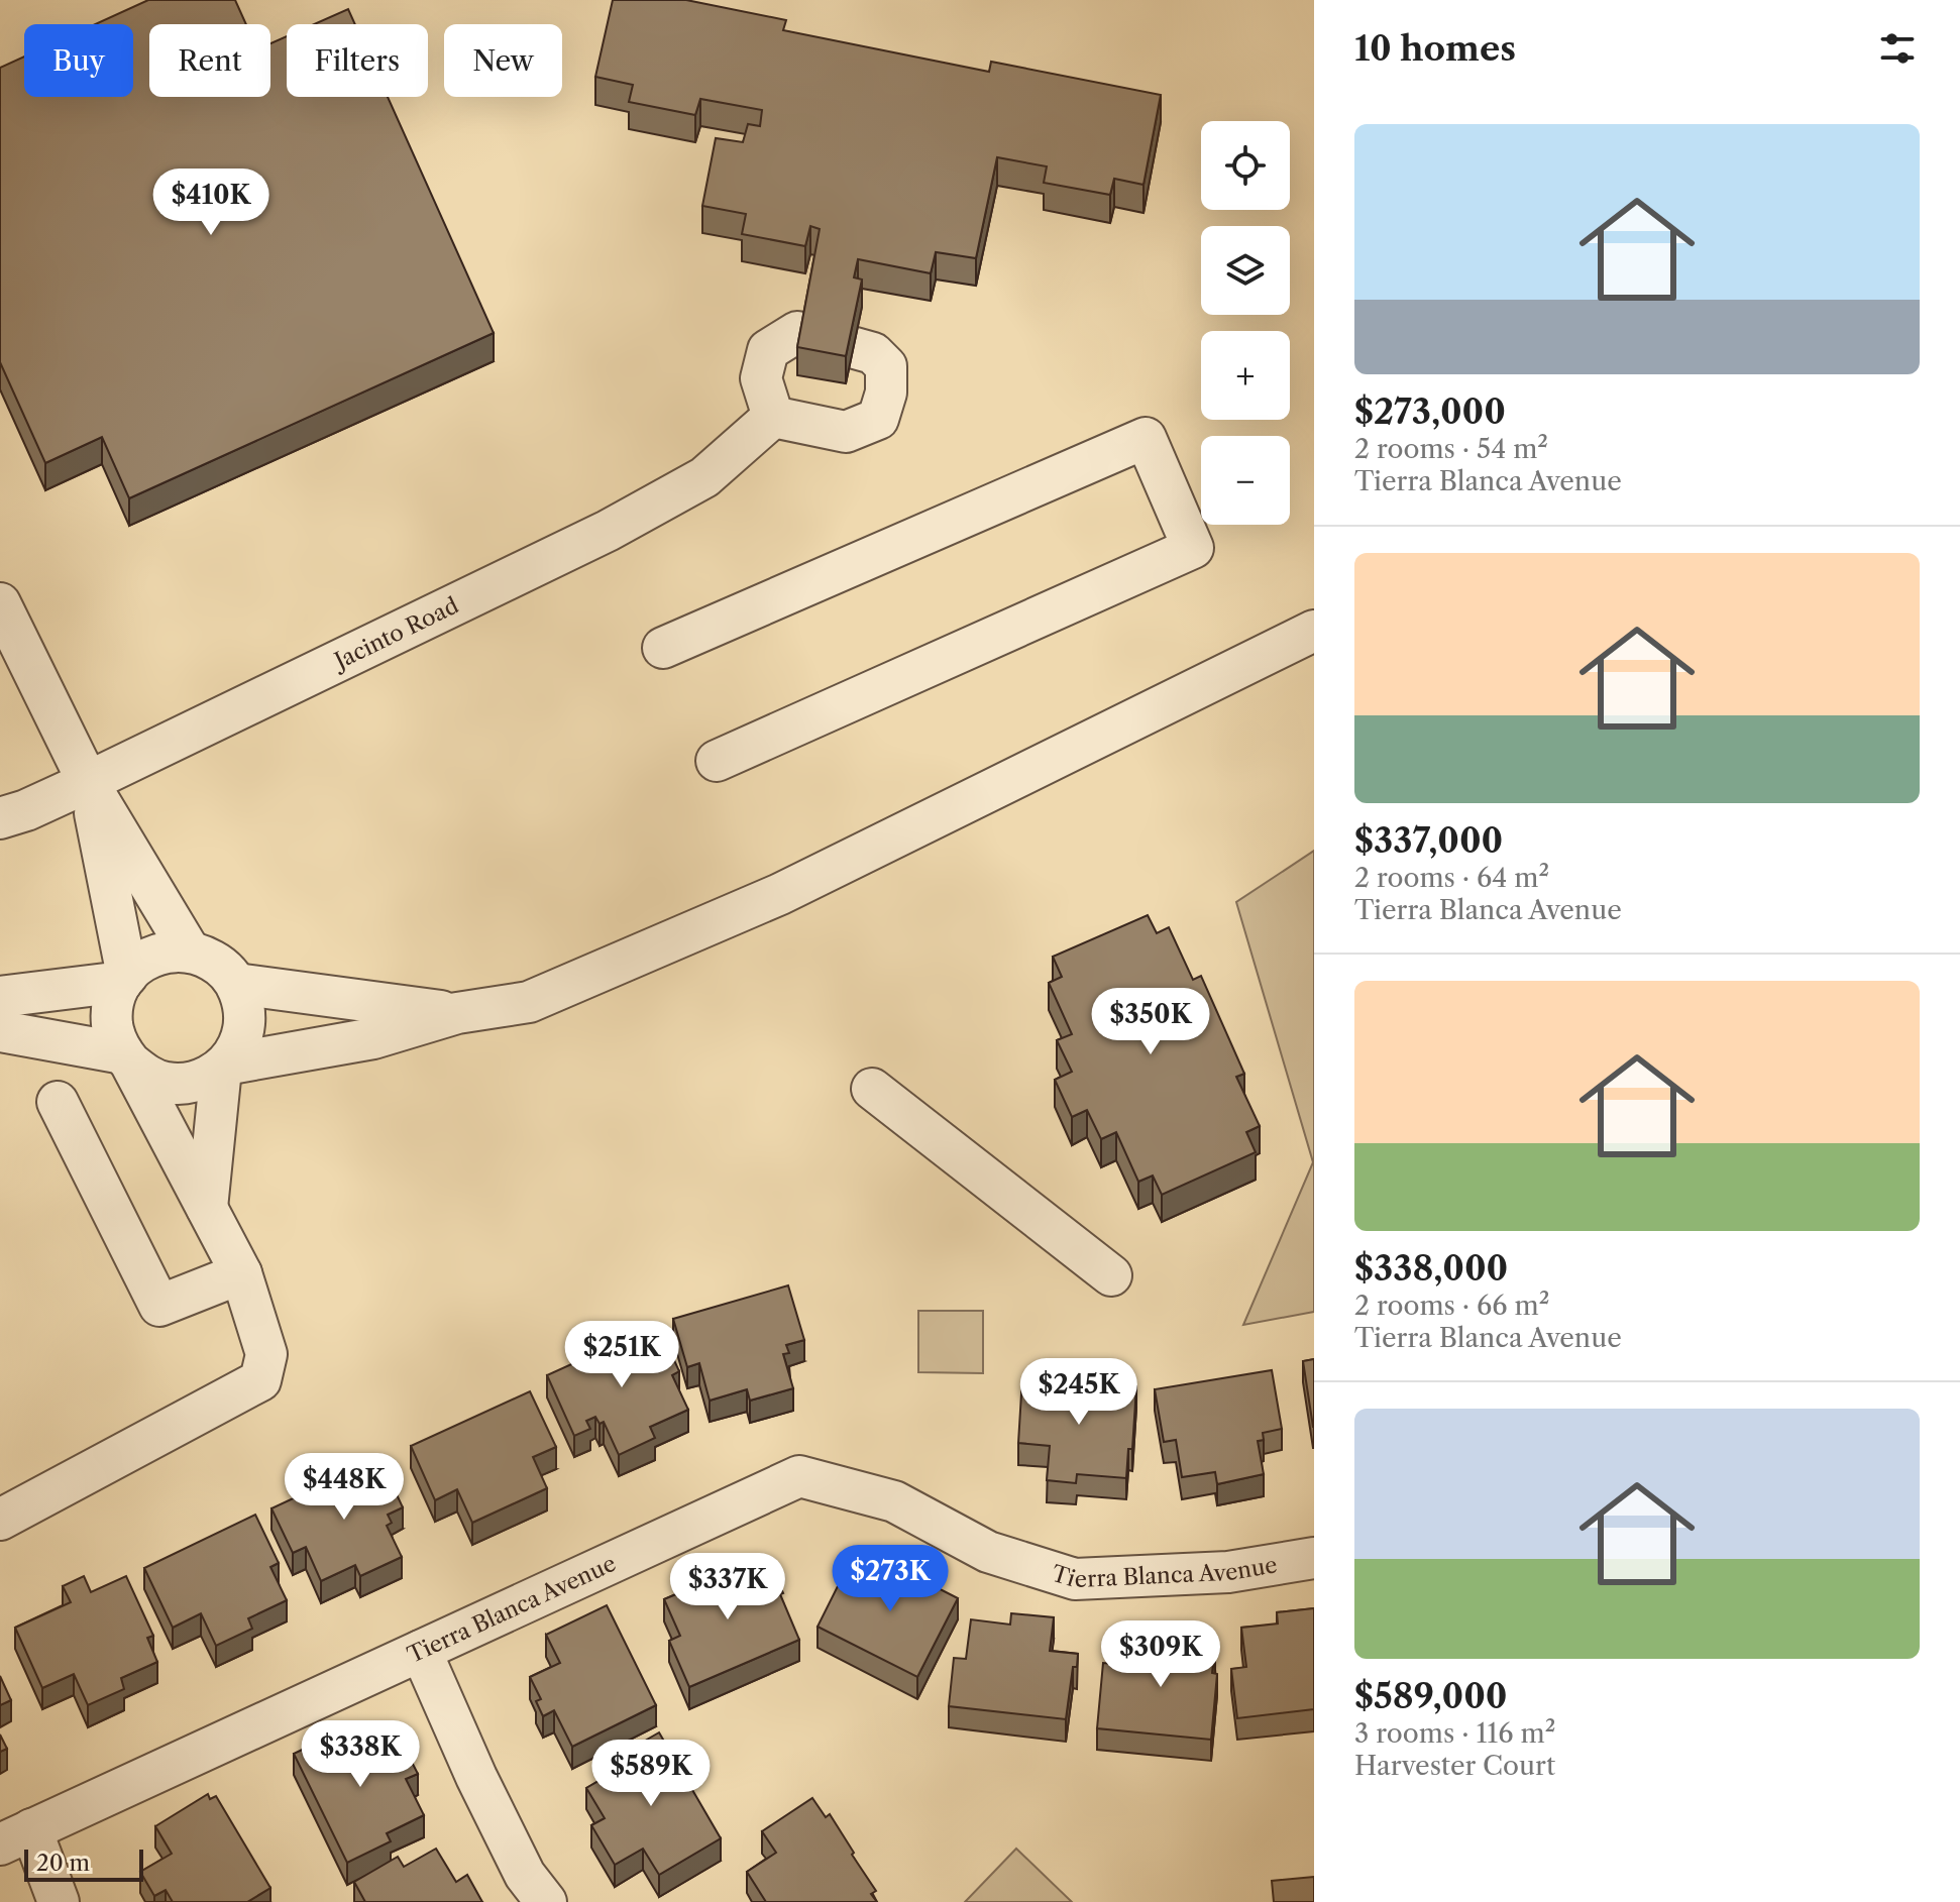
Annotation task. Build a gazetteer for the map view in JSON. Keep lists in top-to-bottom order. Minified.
{"streets":{"street":["Jacinto Road","Tierra Blanca Avenue"]},"scale_bar":"20 m","page":{"heading":"10 homes","chip":["Buy","Rent","Filters","New"],"list":[{"name":"$273,000","note":"2 rooms · 54 m² · Tierra Blanca Avenue"},{"name":"$337,000","note":"2 rooms · 64 m² · Tierra Blanca Avenue"},{"name":"$338,000","note":"2 rooms · 66 m² · Tierra Blanca Avenue"},{"name":"$589,000","note":"3 rooms · 116 m² · Harvester Court"}],"map_buttons":["+","−"],"price":["$410K","$350K","$251K","$245K","$448K","$273K","$337K","$309K","$338K","$589K"],"scale":"20 m"}}
